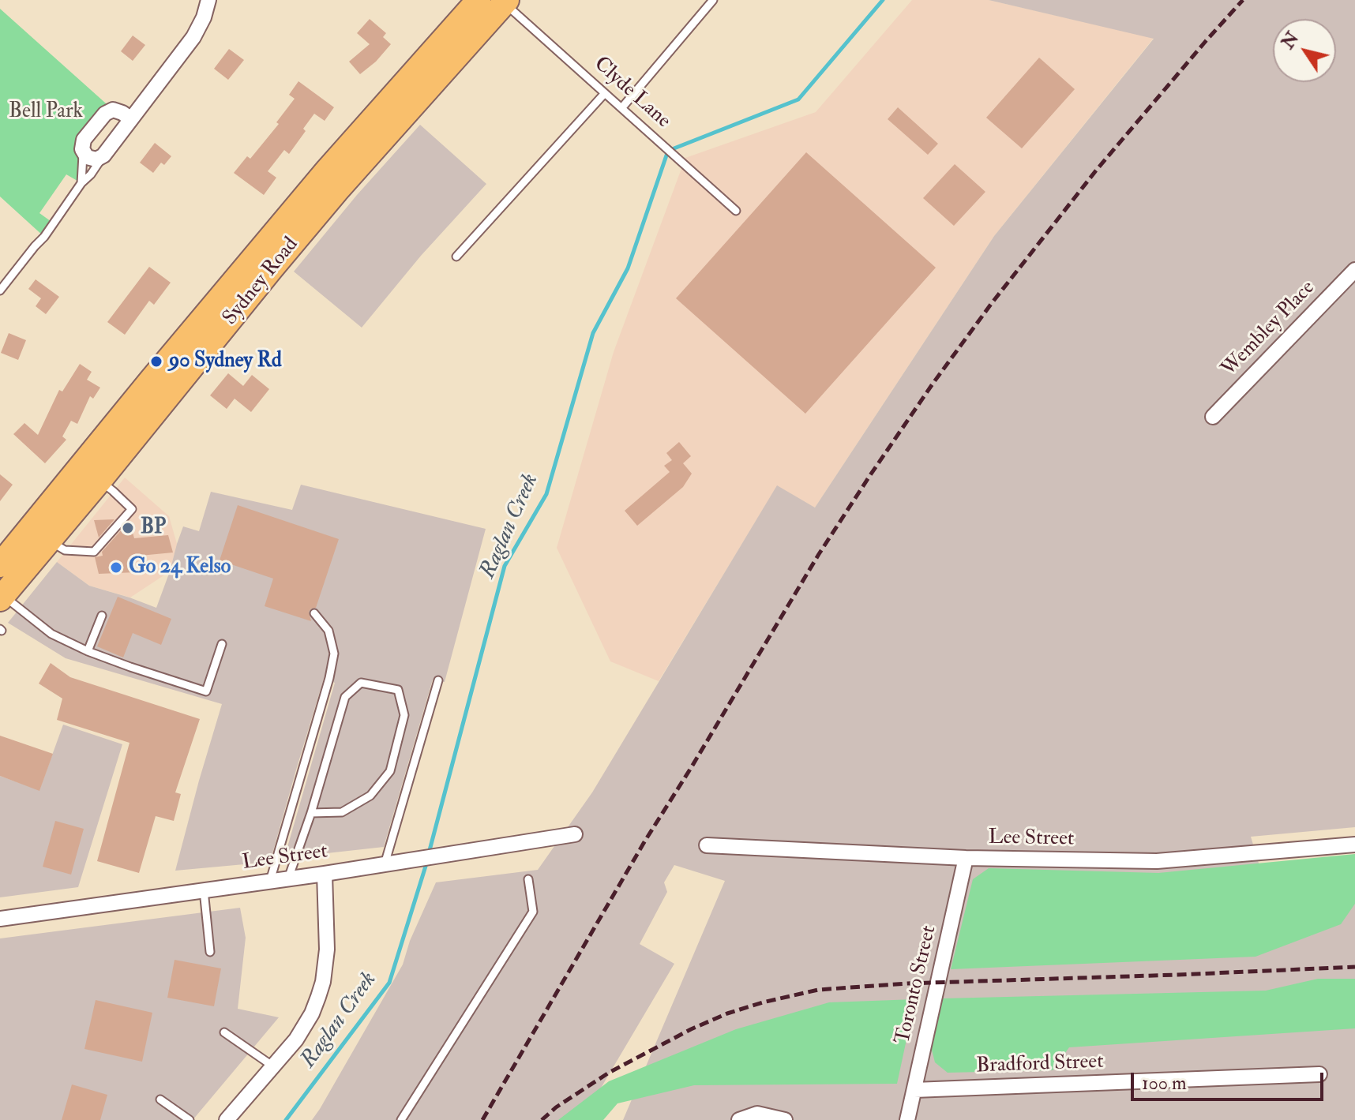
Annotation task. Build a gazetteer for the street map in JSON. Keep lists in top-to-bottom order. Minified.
{"streets":{"highway":["Sydney Road"],"street":["Wembley Place","Lee Street","Toronto Street","Bradford Street"],"lane":["Clyde Lane"]},"crossings":[["Clyde Lane","Sydney Road"],["Lee Street","Toronto Street"],["Toronto Street","Bradford Street"]],"water":["Raglan Creek"],"parks":["Bell Park"],"places":["90 Sydney Rd","BP","Go 24 Kelso"],"scale_bar":"100 m","north":"top left"}
